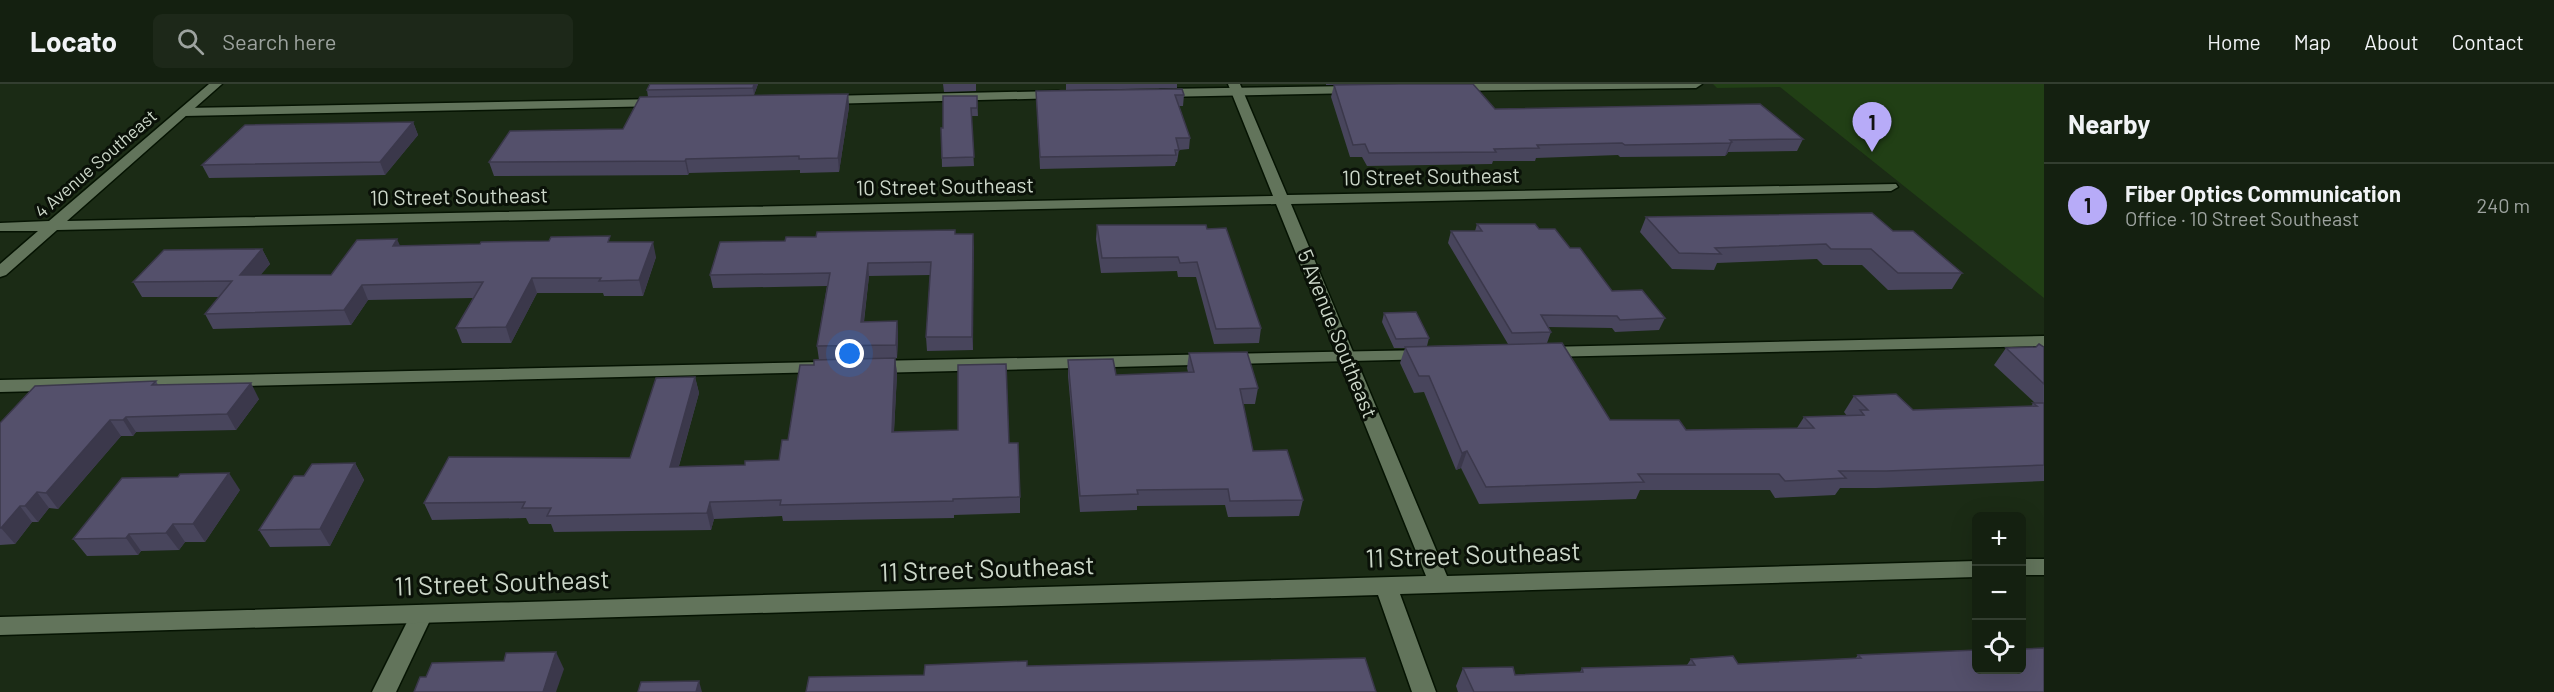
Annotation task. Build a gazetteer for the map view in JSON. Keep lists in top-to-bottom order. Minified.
{"streets":{"street":["4 Avenue Southeast","10 Street Southeast","5 Avenue Southeast","11 Street Southeast"]},"crossings":[["4 Avenue Southeast","10 Street Southeast"],["10 Street Southeast","5 Avenue Southeast"],["5 Avenue Southeast","11 Street Southeast"]],"page":{"header":"Locato","search":"Search here","nav":["Home","Map","About","Contact"],"heading":"Nearby","pins":"1","list":[{"mark":"1","name":"Fiber Optics Communication","note":"Office · 10 Street Southeast","value":"240 m"}],"map_buttons":["+","−"]}}
